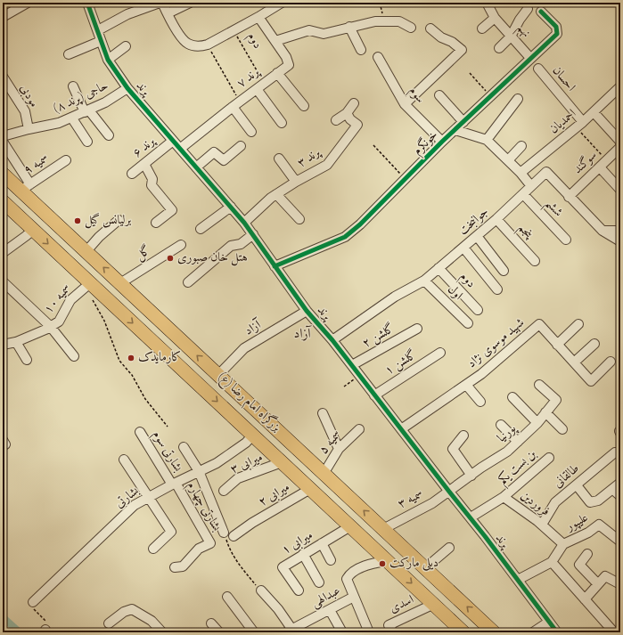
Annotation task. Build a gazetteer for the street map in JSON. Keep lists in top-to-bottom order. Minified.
{"streets":{"highway":["بزرگراه امام رضا (ع)"],"street":["نهم","دوم","پرند ۷","احسان","پرند","سوم","مودبی","حاجی (پرند ۸)","احمدیان","خونگرم","پرند ۶","پرند ۳","سوگند","سمیه ۹","ششم","جوانبخت","پنجم","گل","اول","سمیه ۱۰","آزاد","گلشن ۲","شهید موسوی نژاد","گلشن ۱","پورنیا","سمیه ۵","بشارتی سوم","میرابی ۳","بن بست یکم","طالقانی","میرابی ۲","بشارتی","سمیه ۳","فروردین","بشارتی چهارم","علیپور","میرابی ۱","عبدالهی","اسدی"]},"crossings":[["نهم","خونگرم"],["دوم","پرند ۷"],["دوم","جوانبخت"],["پرند ۷","پرند"],["احسان","احمدیان"],["پرند","حاجی (پرند ۸)"],["پرند","خونگرم"],["پرند","پرند ۶"],["پرند","پرند ۳"],["پرند","جوانبخت"],["پرند","آزاد"],["پرند","گلشن ۲"],["پرند","شهید موسوی نژاد"],["پرند","گلشن ۱"],["پرند","پورنیا"],["پرند","سمیه ۳"],["پرند","فروردین"],["سوم","خونگرم"],["مودبی","حاجی (پرند ۸)"],["سوگند","جوانبخت"],["سمیه ۹","بزرگراه امام رضا (ع)"],["ششم","جوانبخت"],["جوانبخت","پنجم"],["جوانبخت","اول"],["گل","بزرگراه امام رضا (ع)"],["سمیه ۱۰","بزرگراه امام رضا (ع)"],["آزاد","بزرگراه امام رضا (ع)"],["بزرگراه امام رضا (ع)","سمیه ۵"],["بزرگراه امام رضا (ع)","میرابی ۳"],["بزرگراه امام رضا (ع)","میرابی ۲"],["بزرگراه امام رضا (ع)","بشارتی"],["بزرگراه امام رضا (ع)","سمیه ۳"],["بزرگراه امام رضا (ع)","میرابی ۱"],["بزرگراه امام رضا (ع)","عبدالهی"],["بزرگراه امام رضا (ع)","اسدی"],["پورنیا","سمیه ۳"],["بشارتی سوم","بشارتی"],["بشارتی سوم","بشارتی چهارم"],["بن بست یکم","فروردین"],["طالقانی","فروردین"],["بشارتی","بشارتی چهارم"],["فروردین","علیپور"]],"districts":["آزاد"],"places":["برلیانس گیل","هتل خان صبوری","کارمایدک","دیلی مارکت"]}
